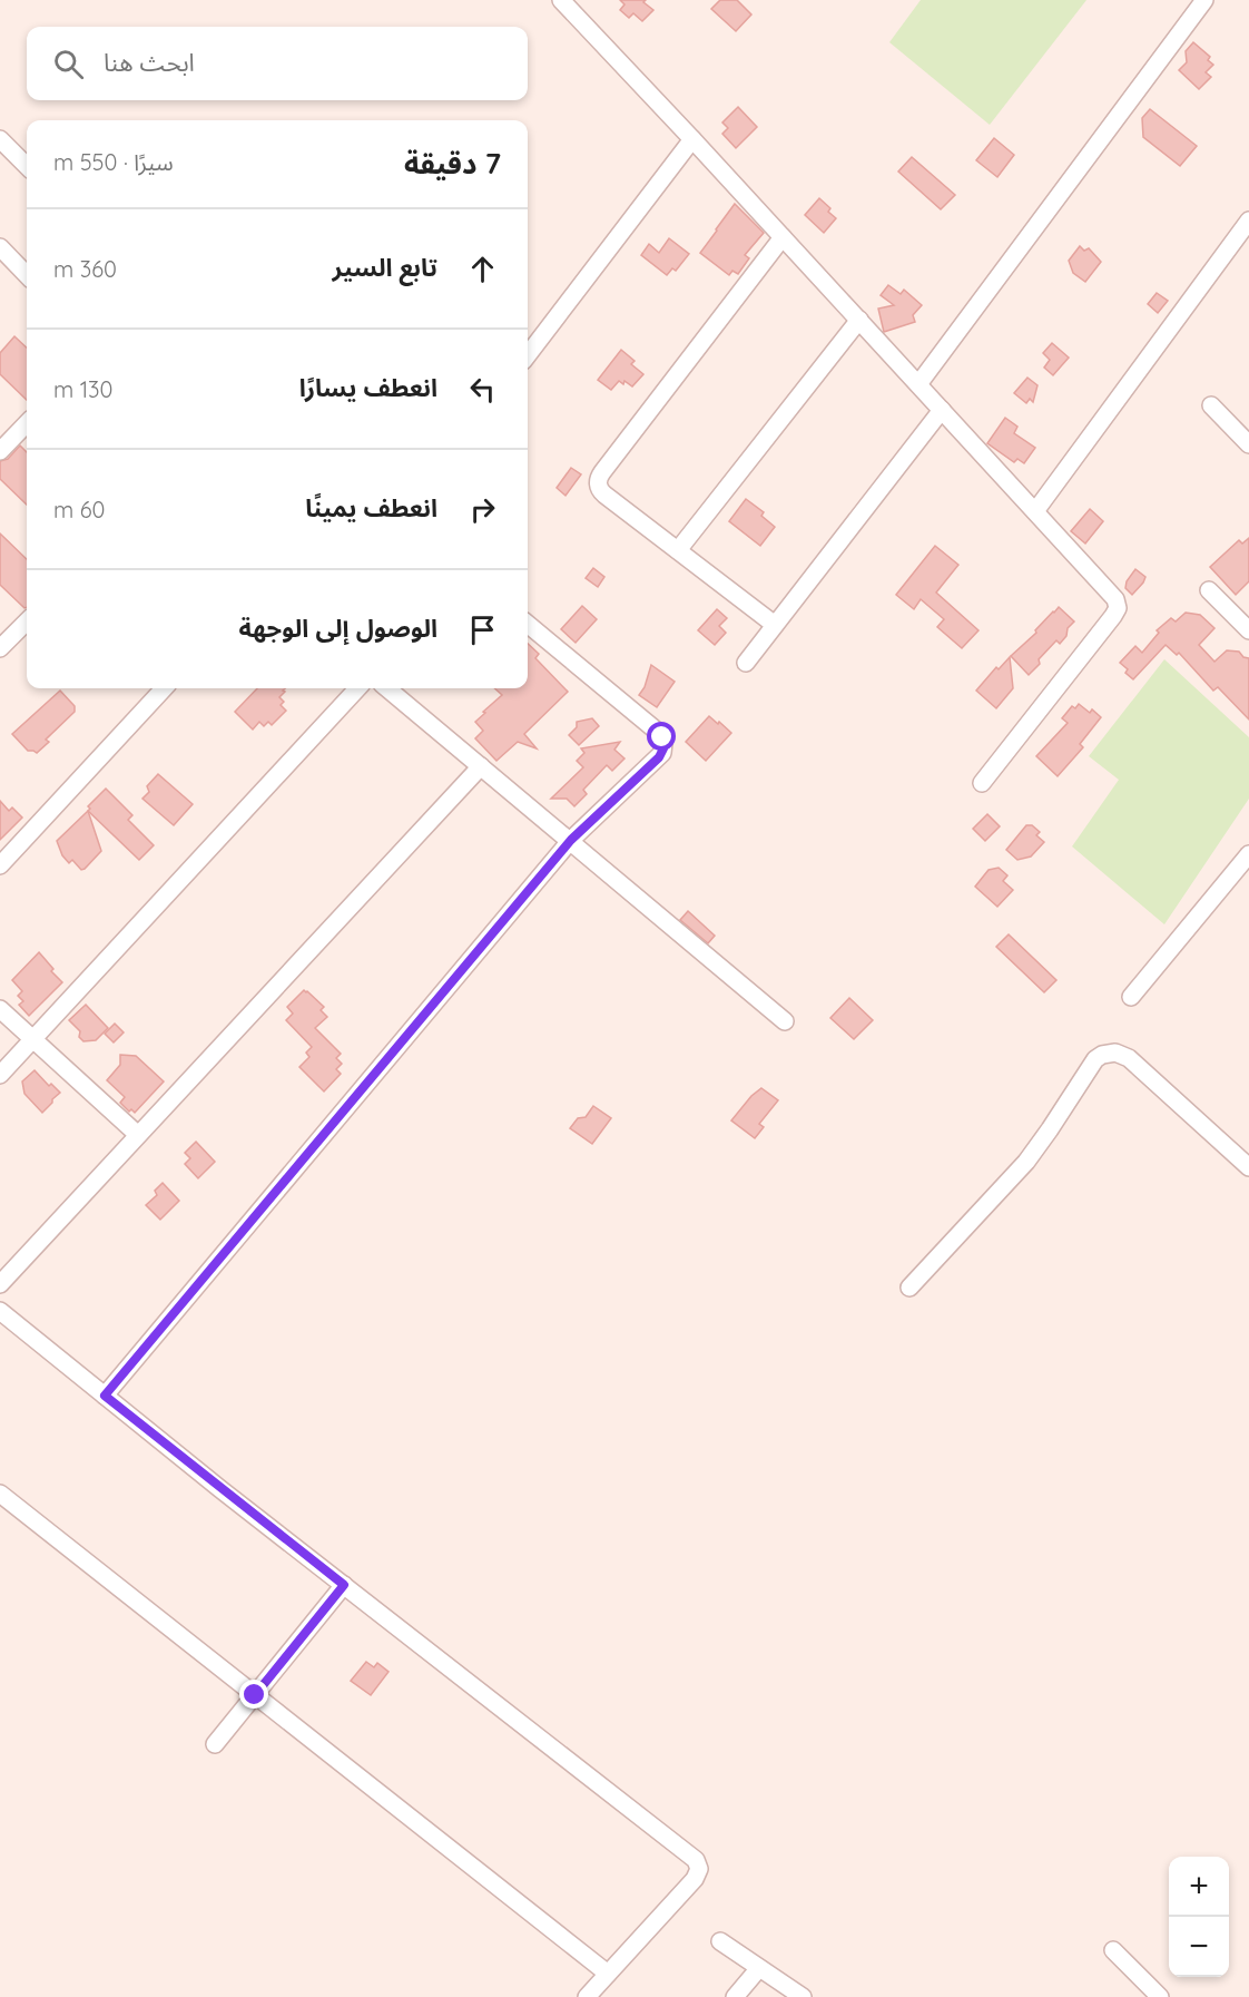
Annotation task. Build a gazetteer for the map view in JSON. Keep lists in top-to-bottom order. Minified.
{"page":{"search":"ابحث هنا","heading":["7 دقيقة","سيرًا · 550 m"],"list":[["تابع السير","360 m"],["انعطف يسارًا","130 m"],["انعطف يمينًا","60 m"],"الوصول إلى الوجهة"],"map_buttons":["+","−"]}}
